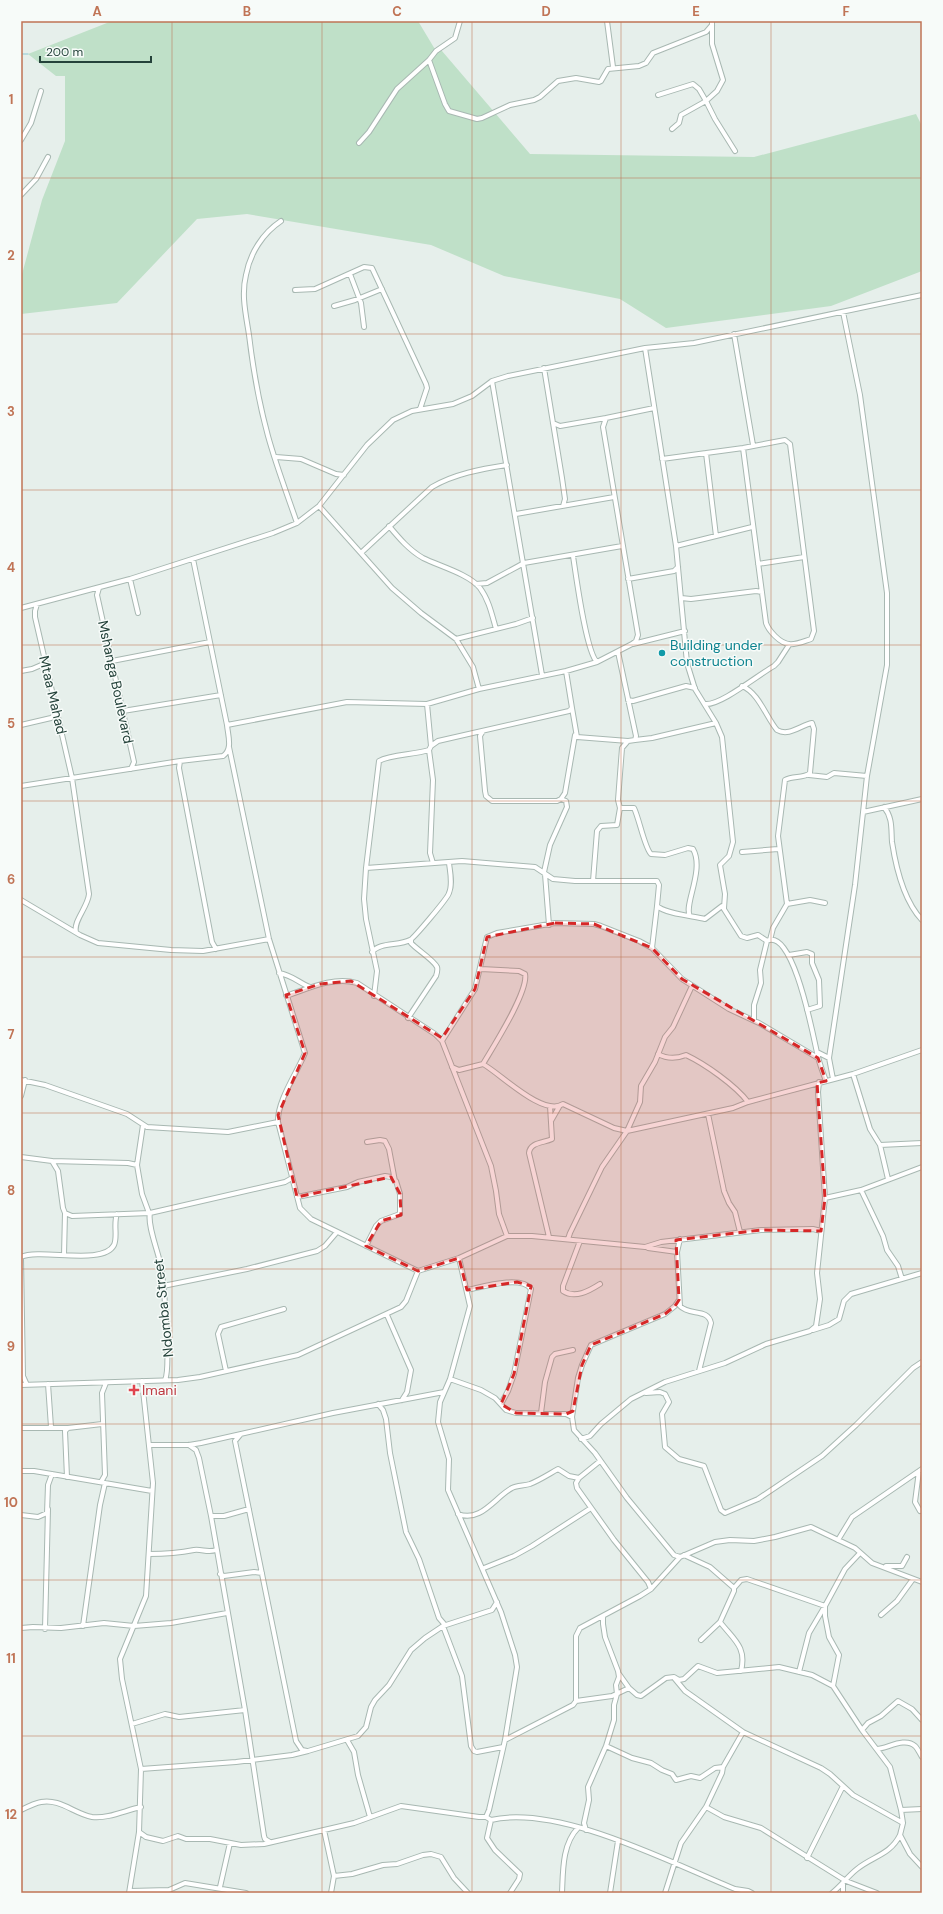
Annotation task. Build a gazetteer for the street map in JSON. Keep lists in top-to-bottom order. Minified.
{"streets":{"street":["Mshanga Boulevard","Mtaa Mahad","Ndomba Street"]},"places":{"other":["Building under construction"],"health":["Imani"]},"scale_bar":"200 m","grid":{"columns":["A","B","C","D","E","F"],"rows":["1","2","3","4","5","6","7","8","9","10","11","12"]}}
